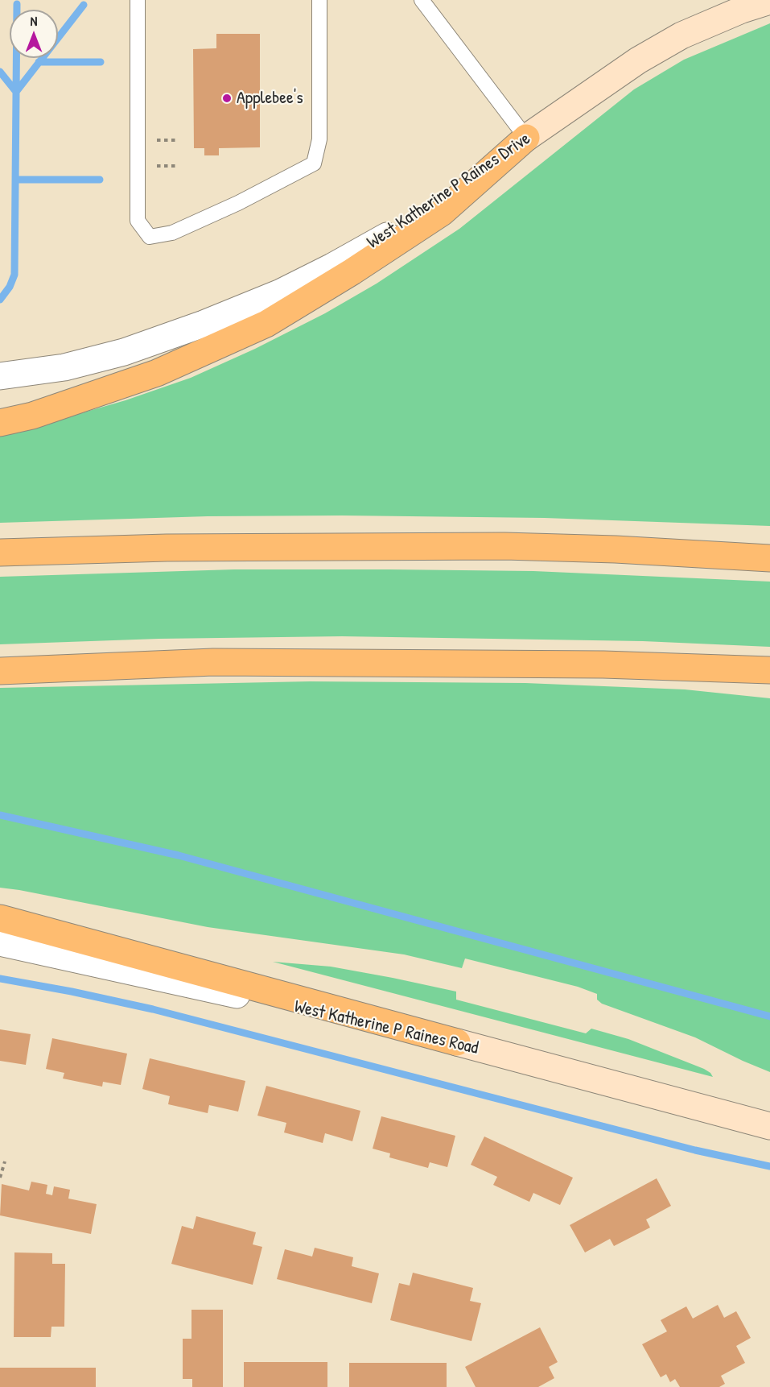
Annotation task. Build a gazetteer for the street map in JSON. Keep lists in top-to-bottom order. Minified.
{"streets":{"street":["West Katherine P Raines Drive","West Katherine P Raines Road"]},"places":["Applebee's"],"north":"top"}
